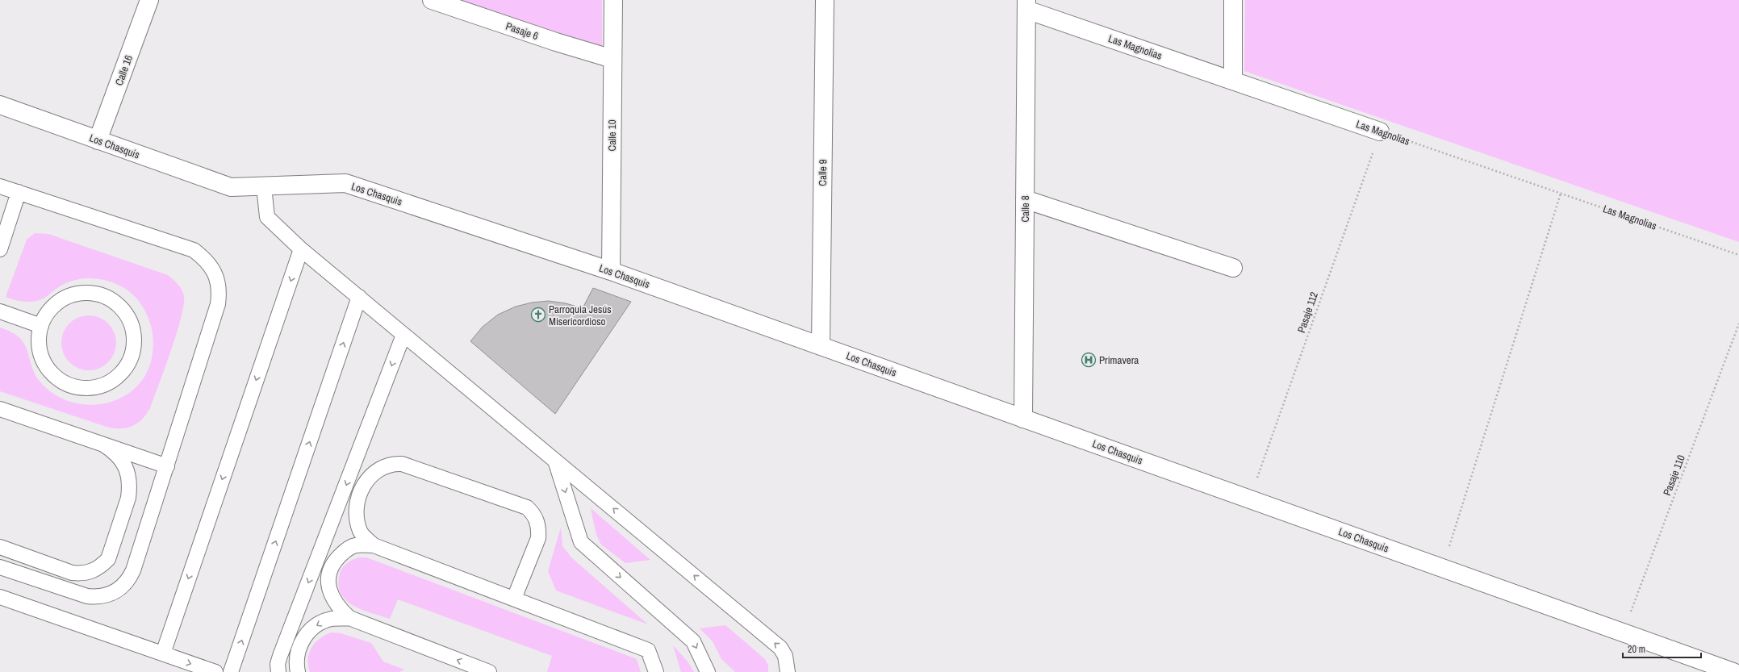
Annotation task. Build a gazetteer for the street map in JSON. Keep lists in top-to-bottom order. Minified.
{"streets":{"street":["Pasaje 6","Las Magnolias","Calle 16","Calle 10","Los Chasquis","Calle 9","Calle 8"],"path":["Pasaje 112","Pasaje 110"]},"crossings":[["Pasaje 6","Calle 10"],["Las Magnolias","Calle 8"],["Las Magnolias","Pasaje 112"],["Calle 16","Los Chasquis"],["Calle 10","Los Chasquis"],["Los Chasquis","Calle 9"],["Los Chasquis","Calle 8"],["Los Chasquis","Pasaje 112"],["Los Chasquis","Pasaje 110"]],"places":{"church":["Parroquia Jesús Misericordioso"],"hospital":["Primavera"]},"scale_bar":"20 m"}
